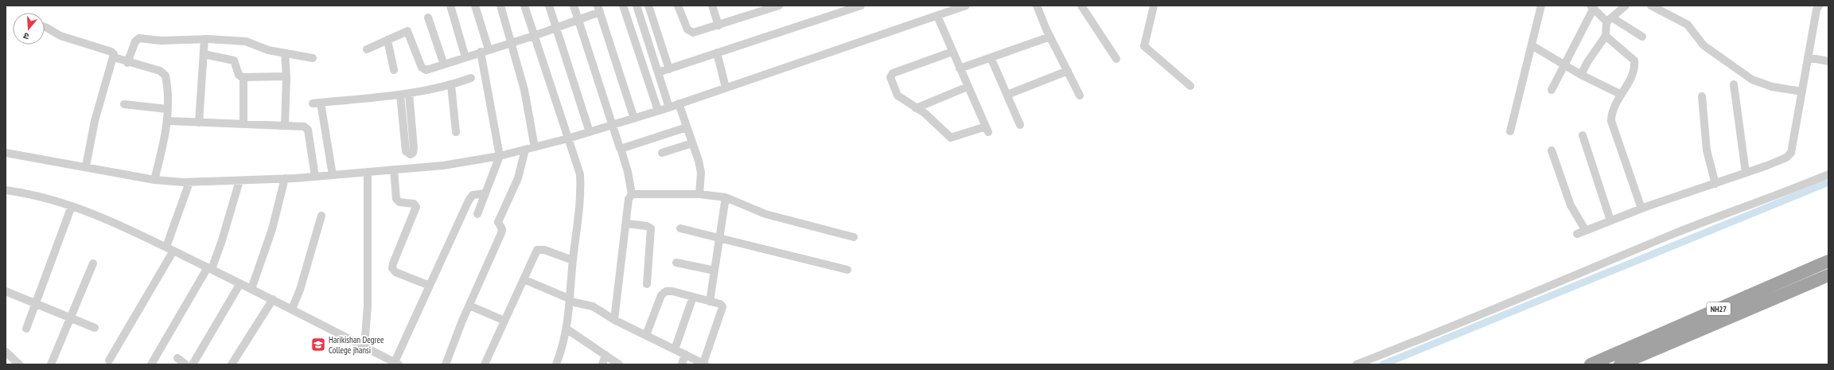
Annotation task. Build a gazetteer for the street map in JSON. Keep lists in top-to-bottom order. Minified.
{"streets":{"highway":["NH27"]},"places":{"school or university":["Harikishan Degree College jhansi"]},"north":"bottom"}
